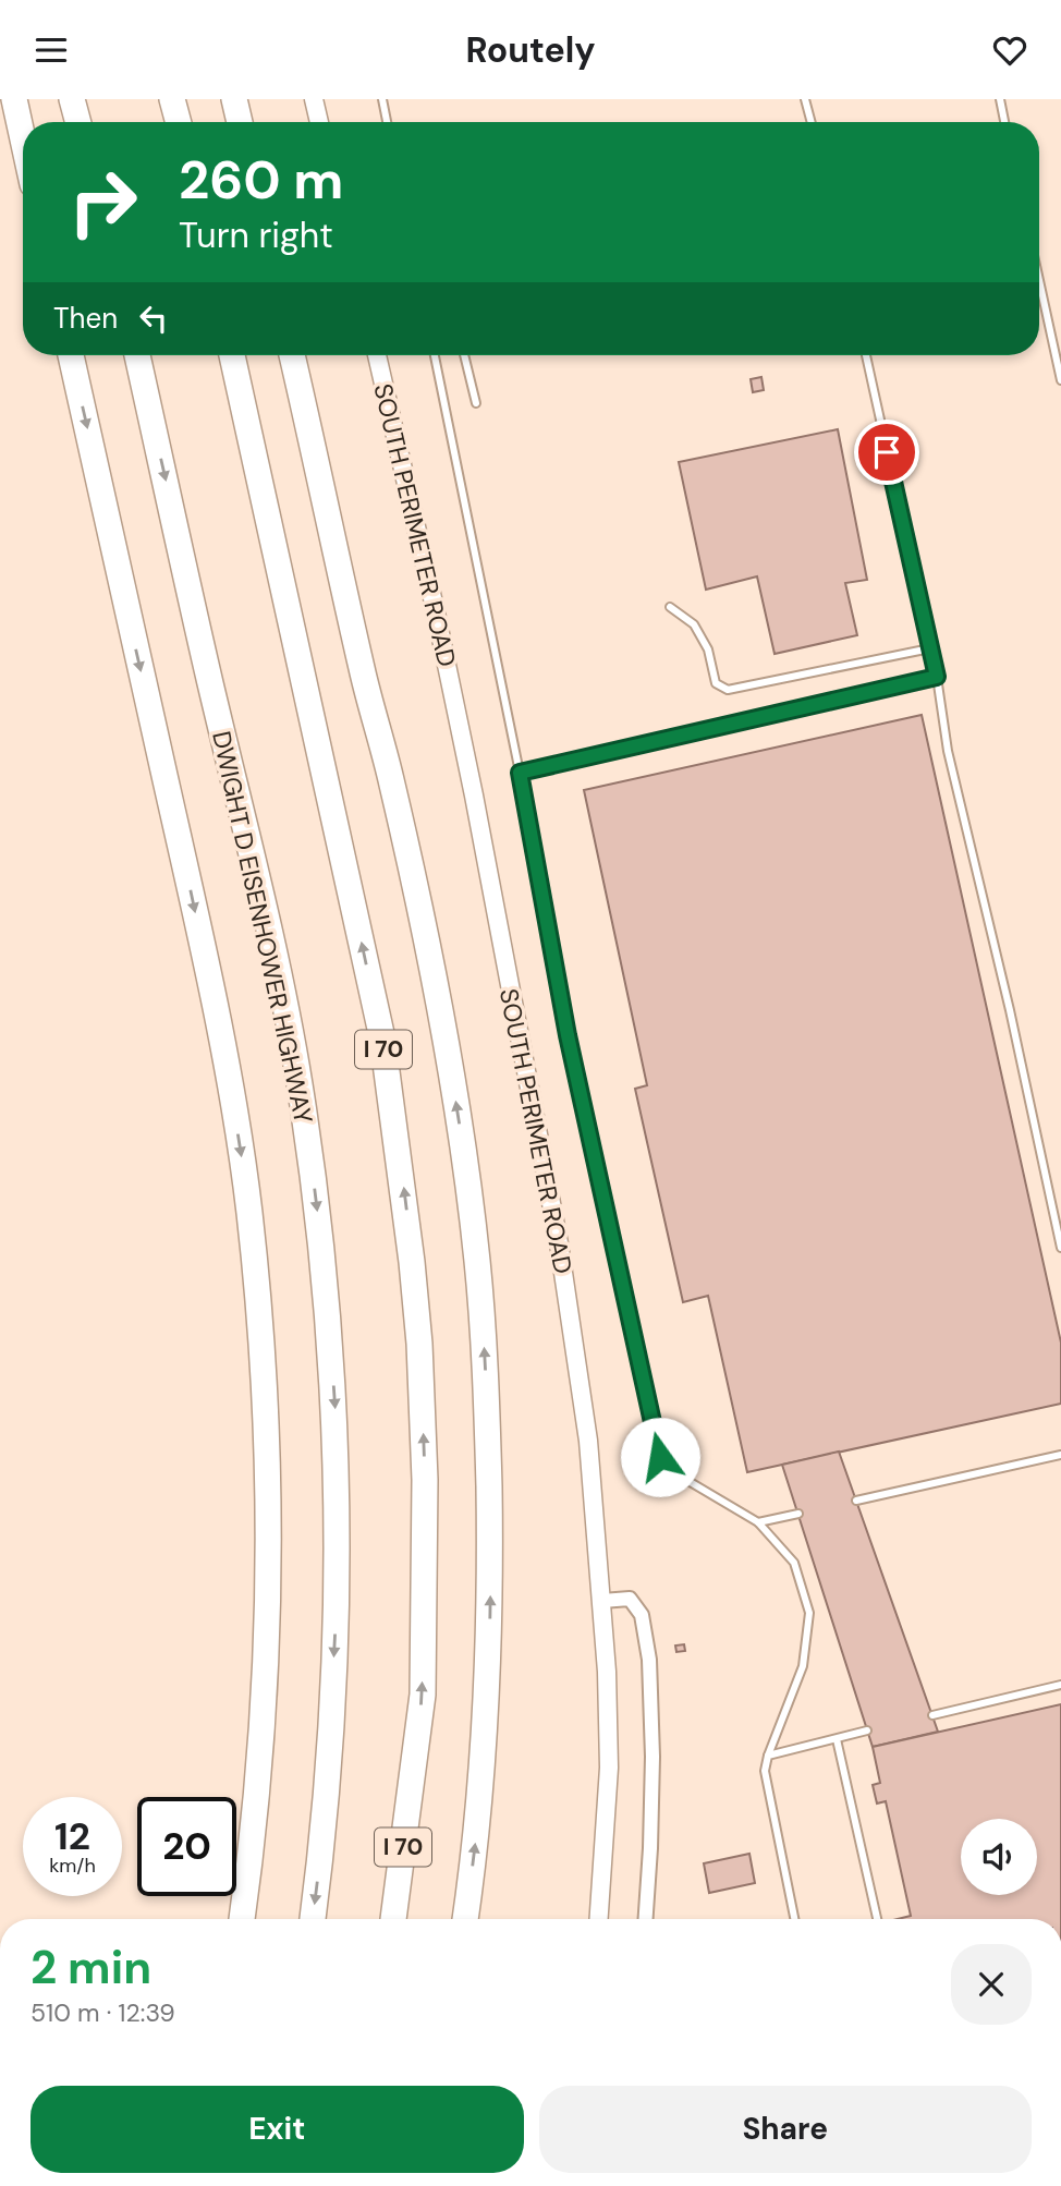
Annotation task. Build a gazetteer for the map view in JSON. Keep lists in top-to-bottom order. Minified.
{"streets":{"highway":["DWIGHT D EISENHOWER HIGHWAY","I 70"],"street":["SOUTH PERIMETER ROAD"]},"page":{"header":"Routely","turn":["260 m","Turn right"],"then":"Then","speed":"12 km/h","limit":"20","heading":["2 min","510 m · 12:39"],"buttons":["Exit","Share"]}}
